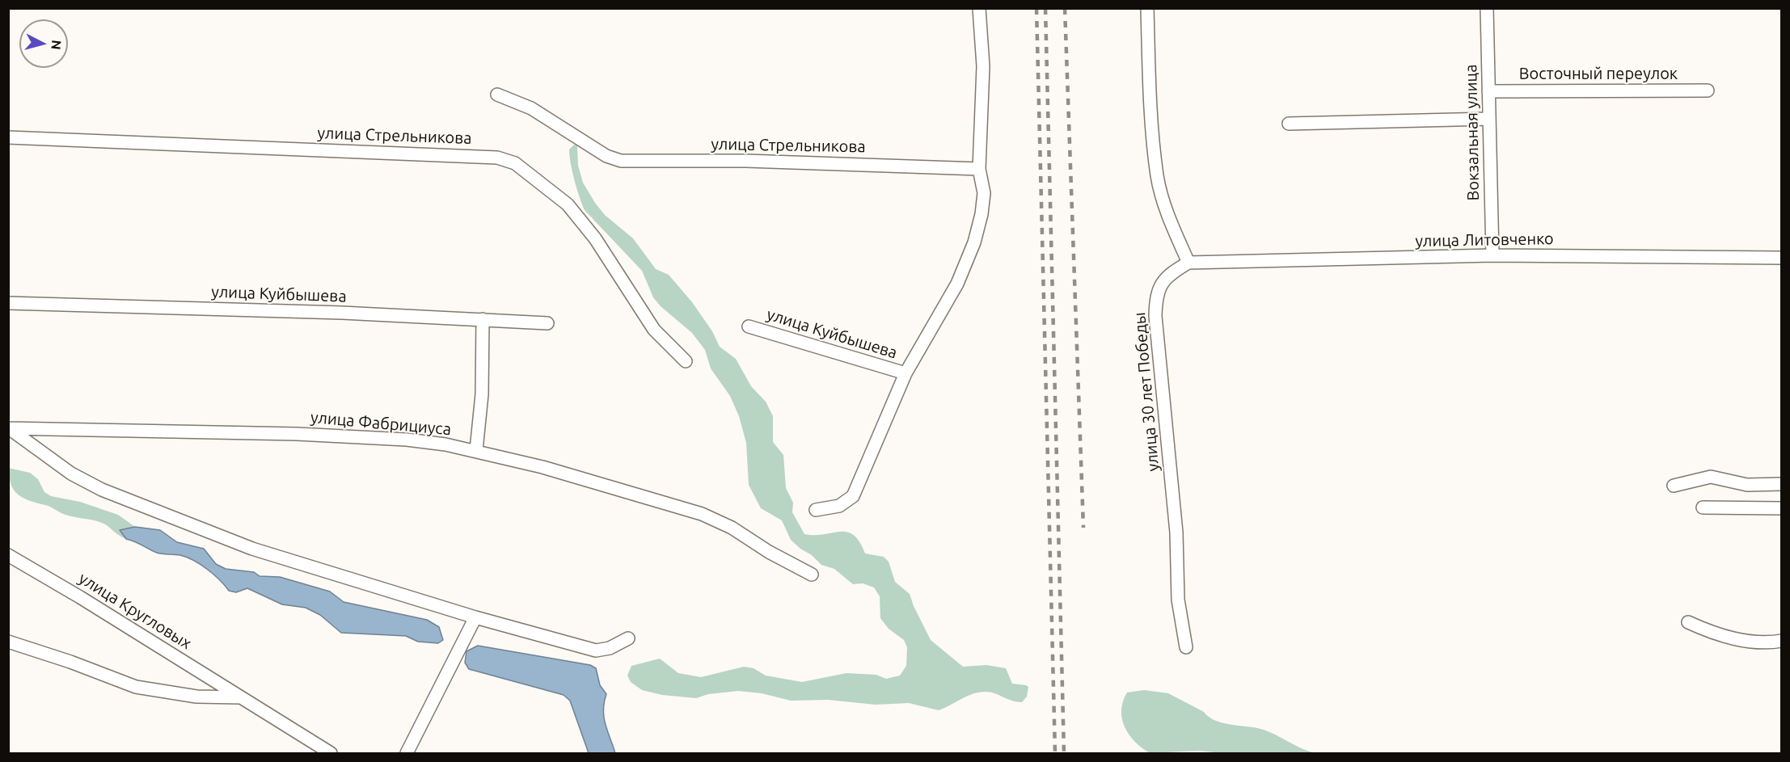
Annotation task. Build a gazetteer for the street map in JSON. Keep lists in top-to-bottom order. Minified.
{"streets":{"street":["Восточный переулок","Вокзальная улица","улица Стрельникова","улица Литовченко","улица Куйбышева","улица 30 лет Победы","улица Фабрициуса","улица Кругловых"]},"crossings":[["Восточный переулок","Вокзальная улица"],["Вокзальная улица","улица Литовченко"],["улица Литовченко","улица 30 лет Победы"]],"north":"right"}
